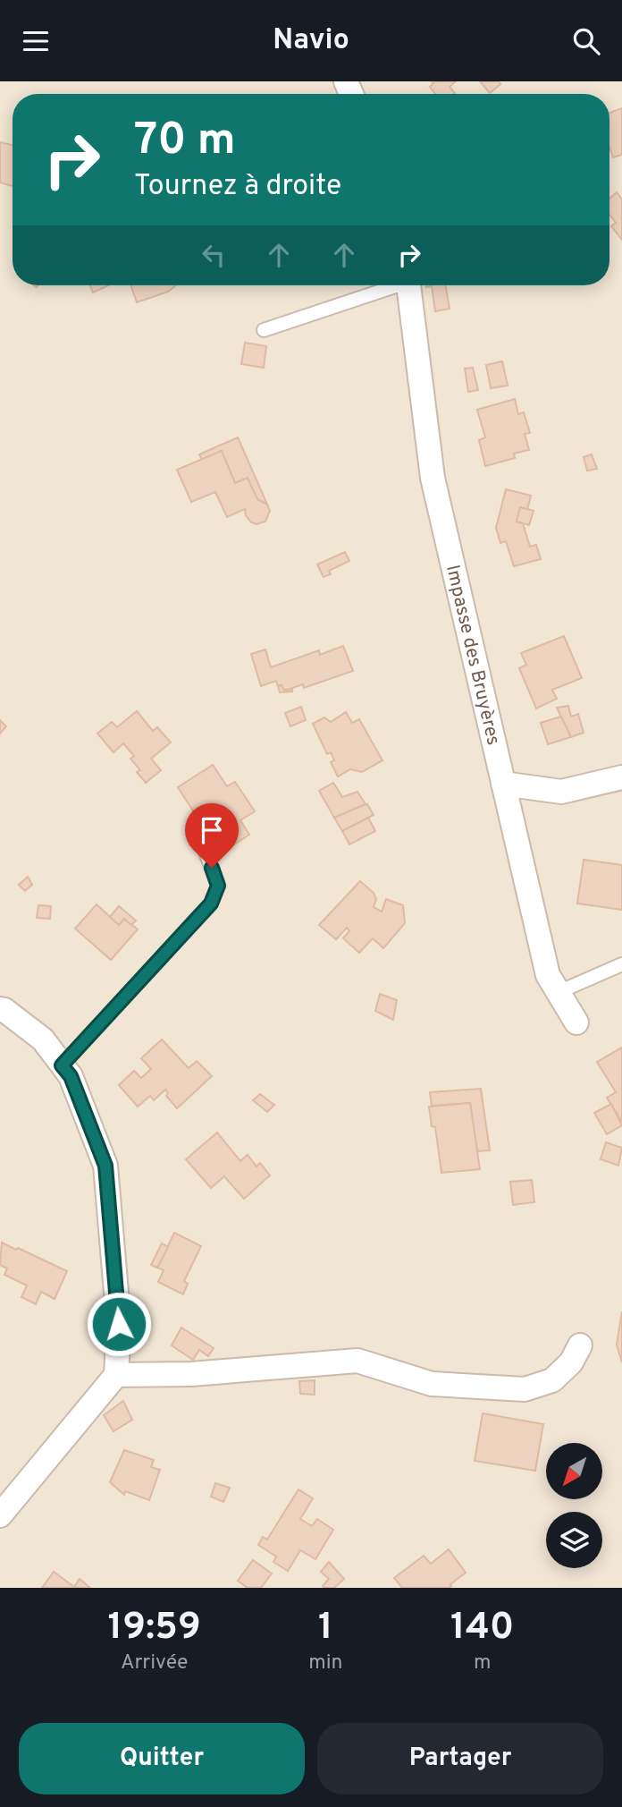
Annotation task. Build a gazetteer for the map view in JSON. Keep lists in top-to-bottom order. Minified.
{"streets":{"street":["Impasse des Bruyères"]},"north":"bottom left","page":{"header":"Navio","turn":["70 m","Tournez à droite"],"eta":["19:59","Arrivée","1","min","140","m"],"buttons":["Quitter","Partager"]}}
